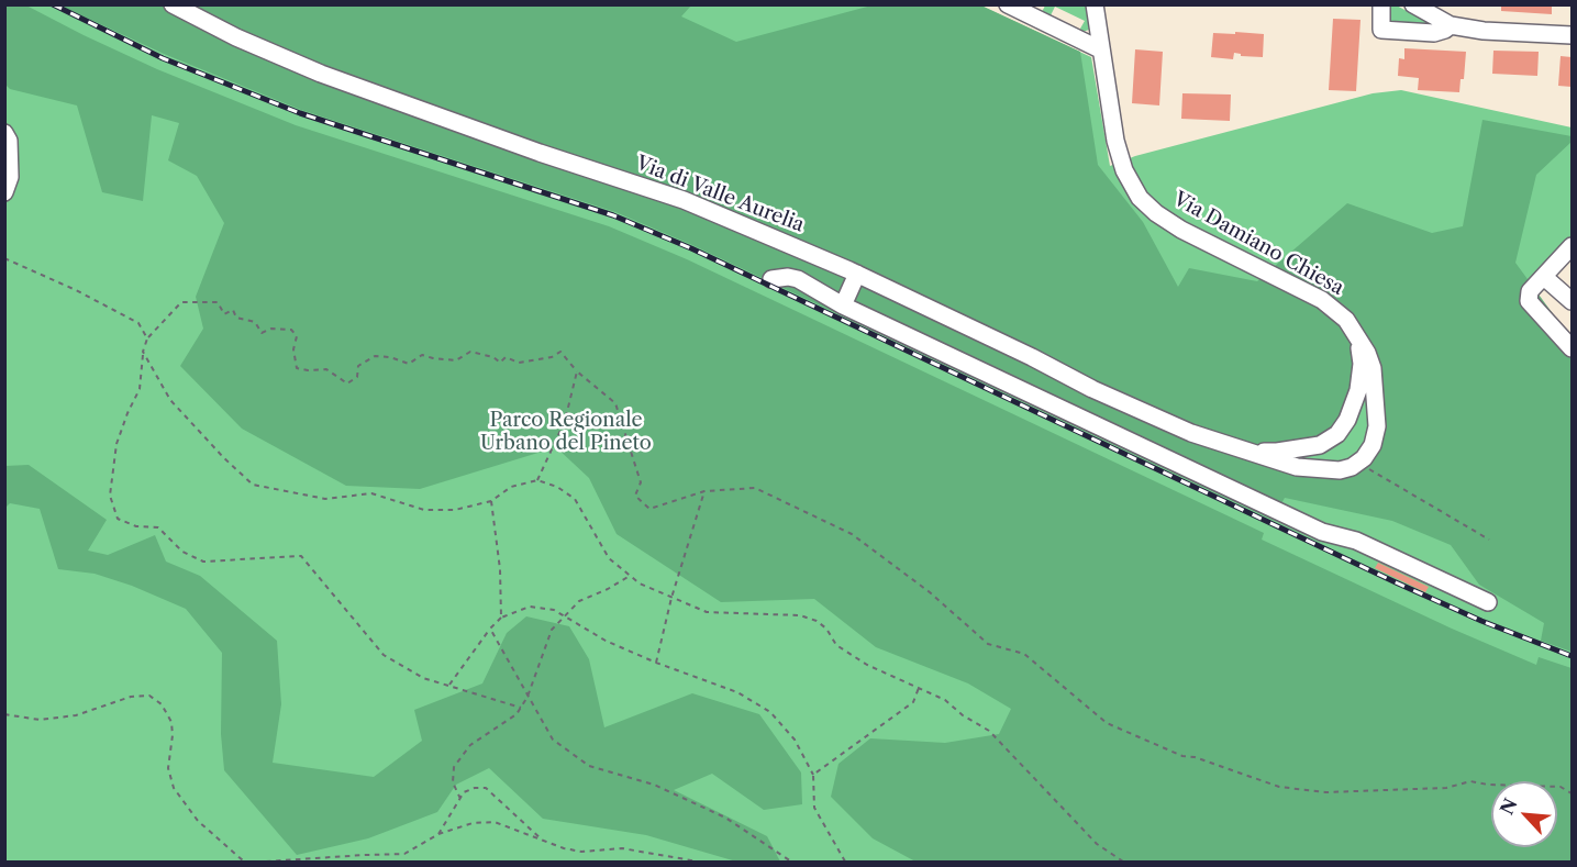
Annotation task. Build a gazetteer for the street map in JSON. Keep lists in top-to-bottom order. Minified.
{"streets":{"street":["Via di Valle Aurelia","Via Damiano Chiesa"]},"crossings":[["Via di Valle Aurelia","Via Damiano Chiesa"]],"parks":["Parco Regionale Urbano del Pineto"],"north":"top left"}
